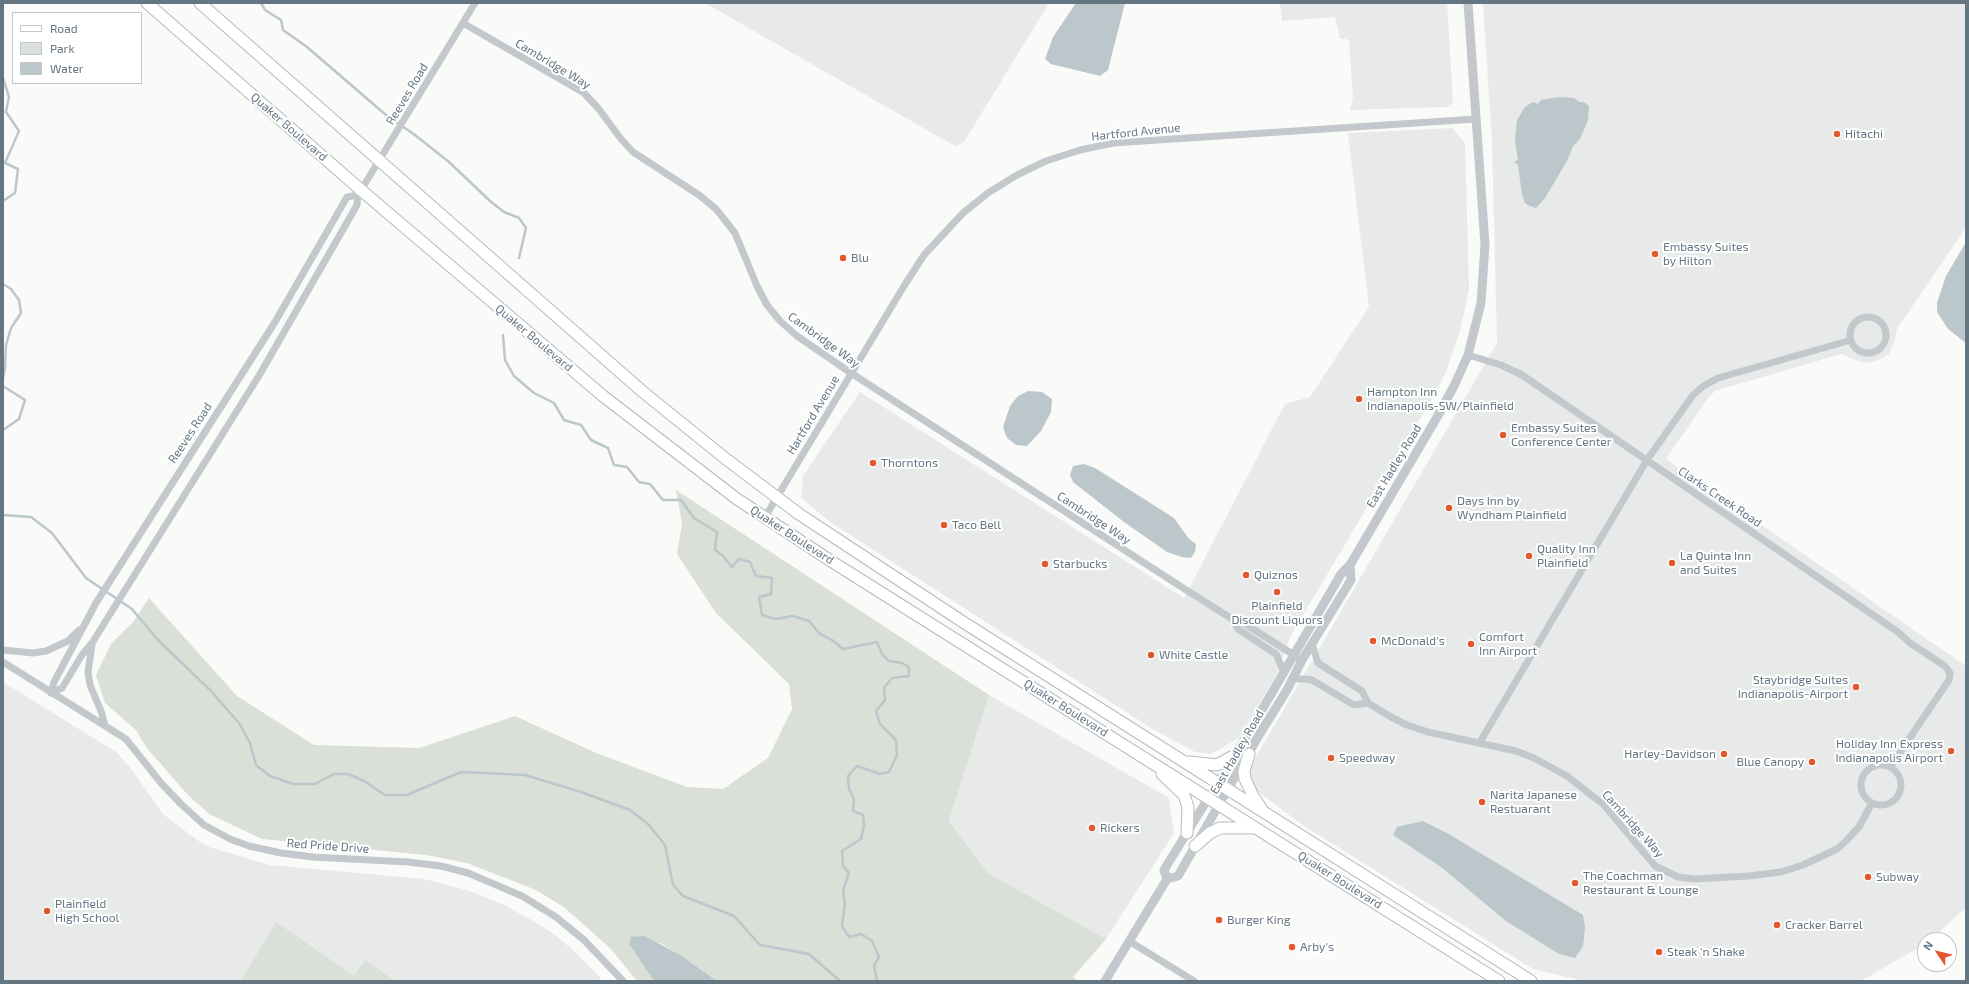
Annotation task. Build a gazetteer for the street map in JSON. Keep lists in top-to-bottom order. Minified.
{"streets":{"main road":["Quaker Boulevard"],"street":["Cambridge Way","Reeves Road","Hartford Avenue","East Hadley Road","Clarks Creek Road","Red Pride Drive"]},"crossings":[["Cambridge Way","Reeves Road"],["Cambridge Way","Hartford Avenue"],["Cambridge Way","East Hadley Road"],["Cambridge Way","Clarks Creek Road"],["Reeves Road","Quaker Boulevard"],["Reeves Road","Red Pride Drive"],["Quaker Boulevard","Hartford Avenue"],["Quaker Boulevard","East Hadley Road"],["Hartford Avenue","East Hadley Road"],["East Hadley Road","Clarks Creek Road"]],"places":["Hitachi","Embassy Suites by Hilton","Blu","Hampton Inn Indianapolis-SW/Plainfield","Embassy Suites Conference Center","Thorntons","Days Inn by Wyndham Plainfield","Taco Bell","Quality Inn Plainfield","La Quinta Inn and Suites","Starbucks","Quiznos","Plainfield Discount Liquors","McDonald's","Comfort Inn Airport","White Castle","Staybridge Suites Indianapolis-Airport","Holiday Inn Express Indianapolis Airport","Harley-Davidson","Speedway","Blue Canopy","Narita Japanese Restuarant","Rickers","Subway","The Coachman Restaurant & Lounge","Plainfield High School","Burger King","Cracker Barrel","Arby's","Steak 'n Shake"],"legend":["Road","Park","Water"],"north":"top left"}
